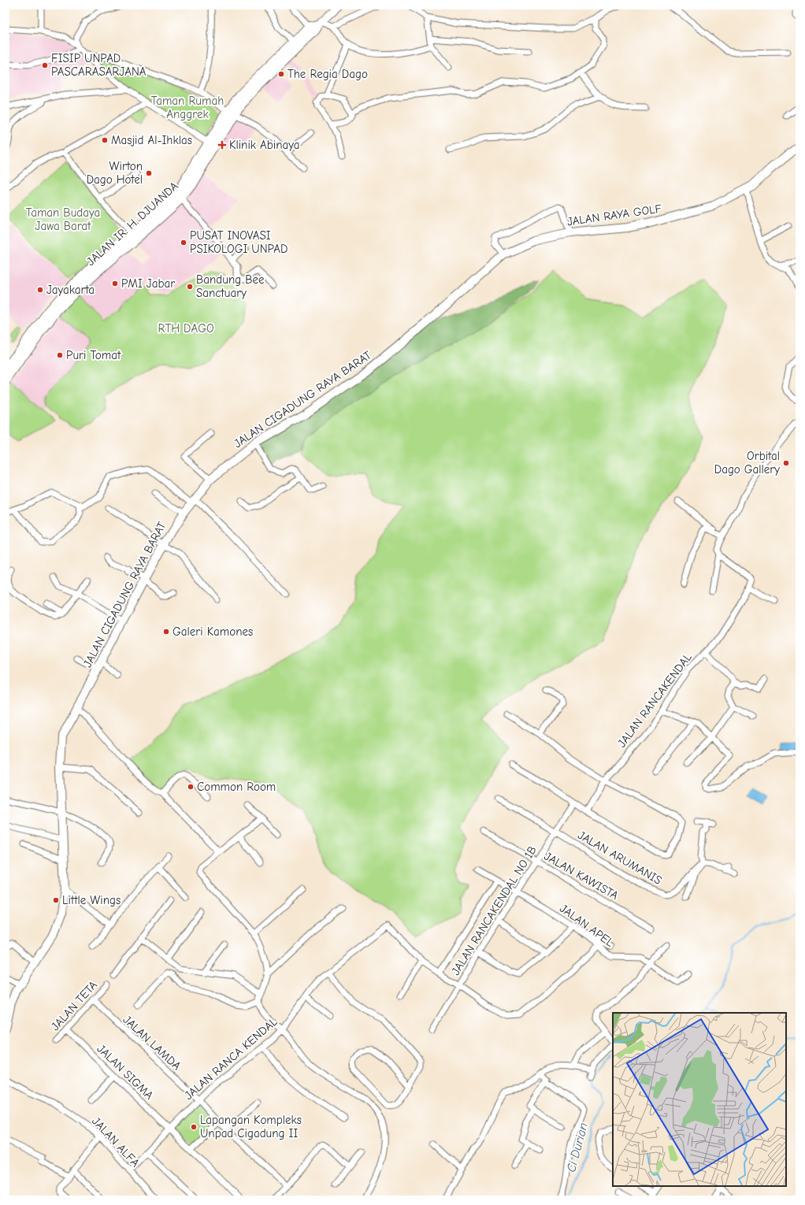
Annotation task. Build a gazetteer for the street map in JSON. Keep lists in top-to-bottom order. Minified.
{"streets":{"main road":["JALAN IR. H. DJUANDA"],"street":["JALAN RAYA GOLF","JALAN CIGADUNG RAYA BARAT","JALAN RANCAKENDAL","JALAN ARUMANIS","JALAN KAWISTA","JALAN RANCAKENDAL NO 1B","JALAN APEL","JALAN TETA","JALAN LAMDA","JALAN RANCA KENDAL","JALAN SIGMA","JALAN ALFA"]},"crossings":[["JALAN RAYA GOLF","JALAN CIGADUNG RAYA BARAT"],["JALAN ARUMANIS","JALAN RANCAKENDAL NO 1B"],["JALAN KAWISTA","JALAN RANCAKENDAL NO 1B"],["JALAN RANCAKENDAL NO 1B","JALAN APEL"],["JALAN RANCAKENDAL NO 1B","JALAN RANCA KENDAL"],["JALAN APEL","JALAN RANCA KENDAL"],["JALAN TETA","JALAN LAMDA"],["JALAN TETA","JALAN SIGMA"],["JALAN LAMDA","JALAN RANCA KENDAL"],["JALAN RANCA KENDAL","JALAN SIGMA"],["JALAN RANCA KENDAL","JALAN ALFA"]],"water":["Ci Durian"],"parks":["Taman Rumah Anggrek","Taman Budaya Jawa Barat","RTH DAGO"],"places":{"other":["FISIP UNPAD PASCARASARJANA","The Regia Dago","Masjid Al-Ihklas","Wirton Dago Hotel","PUSAT INOVASI PSIKOLOGI UNPAD","PMI Jabar","Bandung Bee Sanctuary","Jayakarta","Puri Tomat","Orbital Dago Gallery","Galeri Kamones","Common Room","Little Wings","Lapangan Kompleks Unpad Cigadung II"],"health":["Klinik Abinaya"]}}
